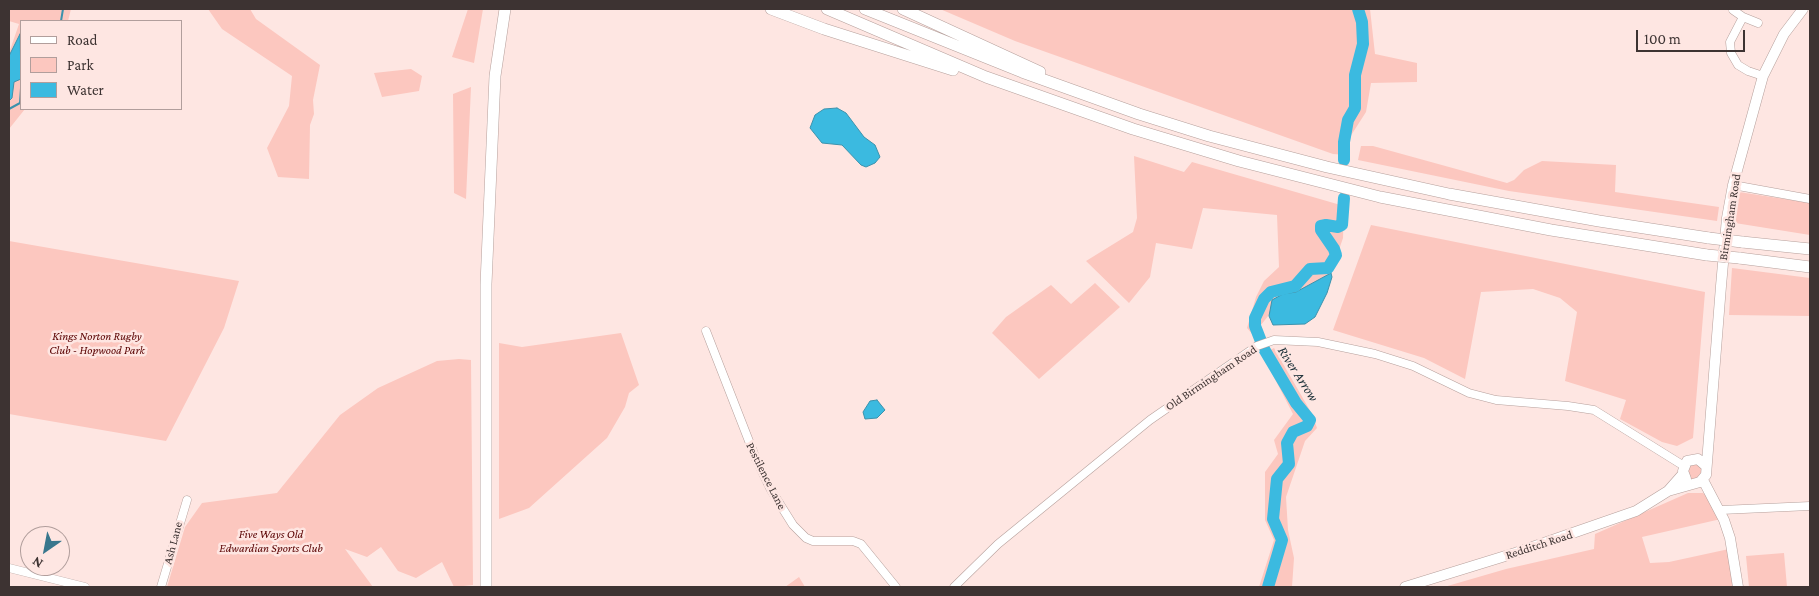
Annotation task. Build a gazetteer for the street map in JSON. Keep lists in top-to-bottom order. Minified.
{"streets":{"main road":["Birmingham Road","Redditch Road"],"street":["Old Birmingham Road","Pestilence Lane","Ash Lane"]},"crossings":[["Birmingham Road","Old Birmingham Road"],["Birmingham Road","Redditch Road"],["Old Birmingham Road","Redditch Road"]],"water":["River Arrow"],"parks":["Kings Norton Rugby Club - Hopwood Park","Five Ways Old Edwardian Sports Club"],"legend":["Road","Park","Water"],"scale_bar":"100 m","north":"bottom left"}
